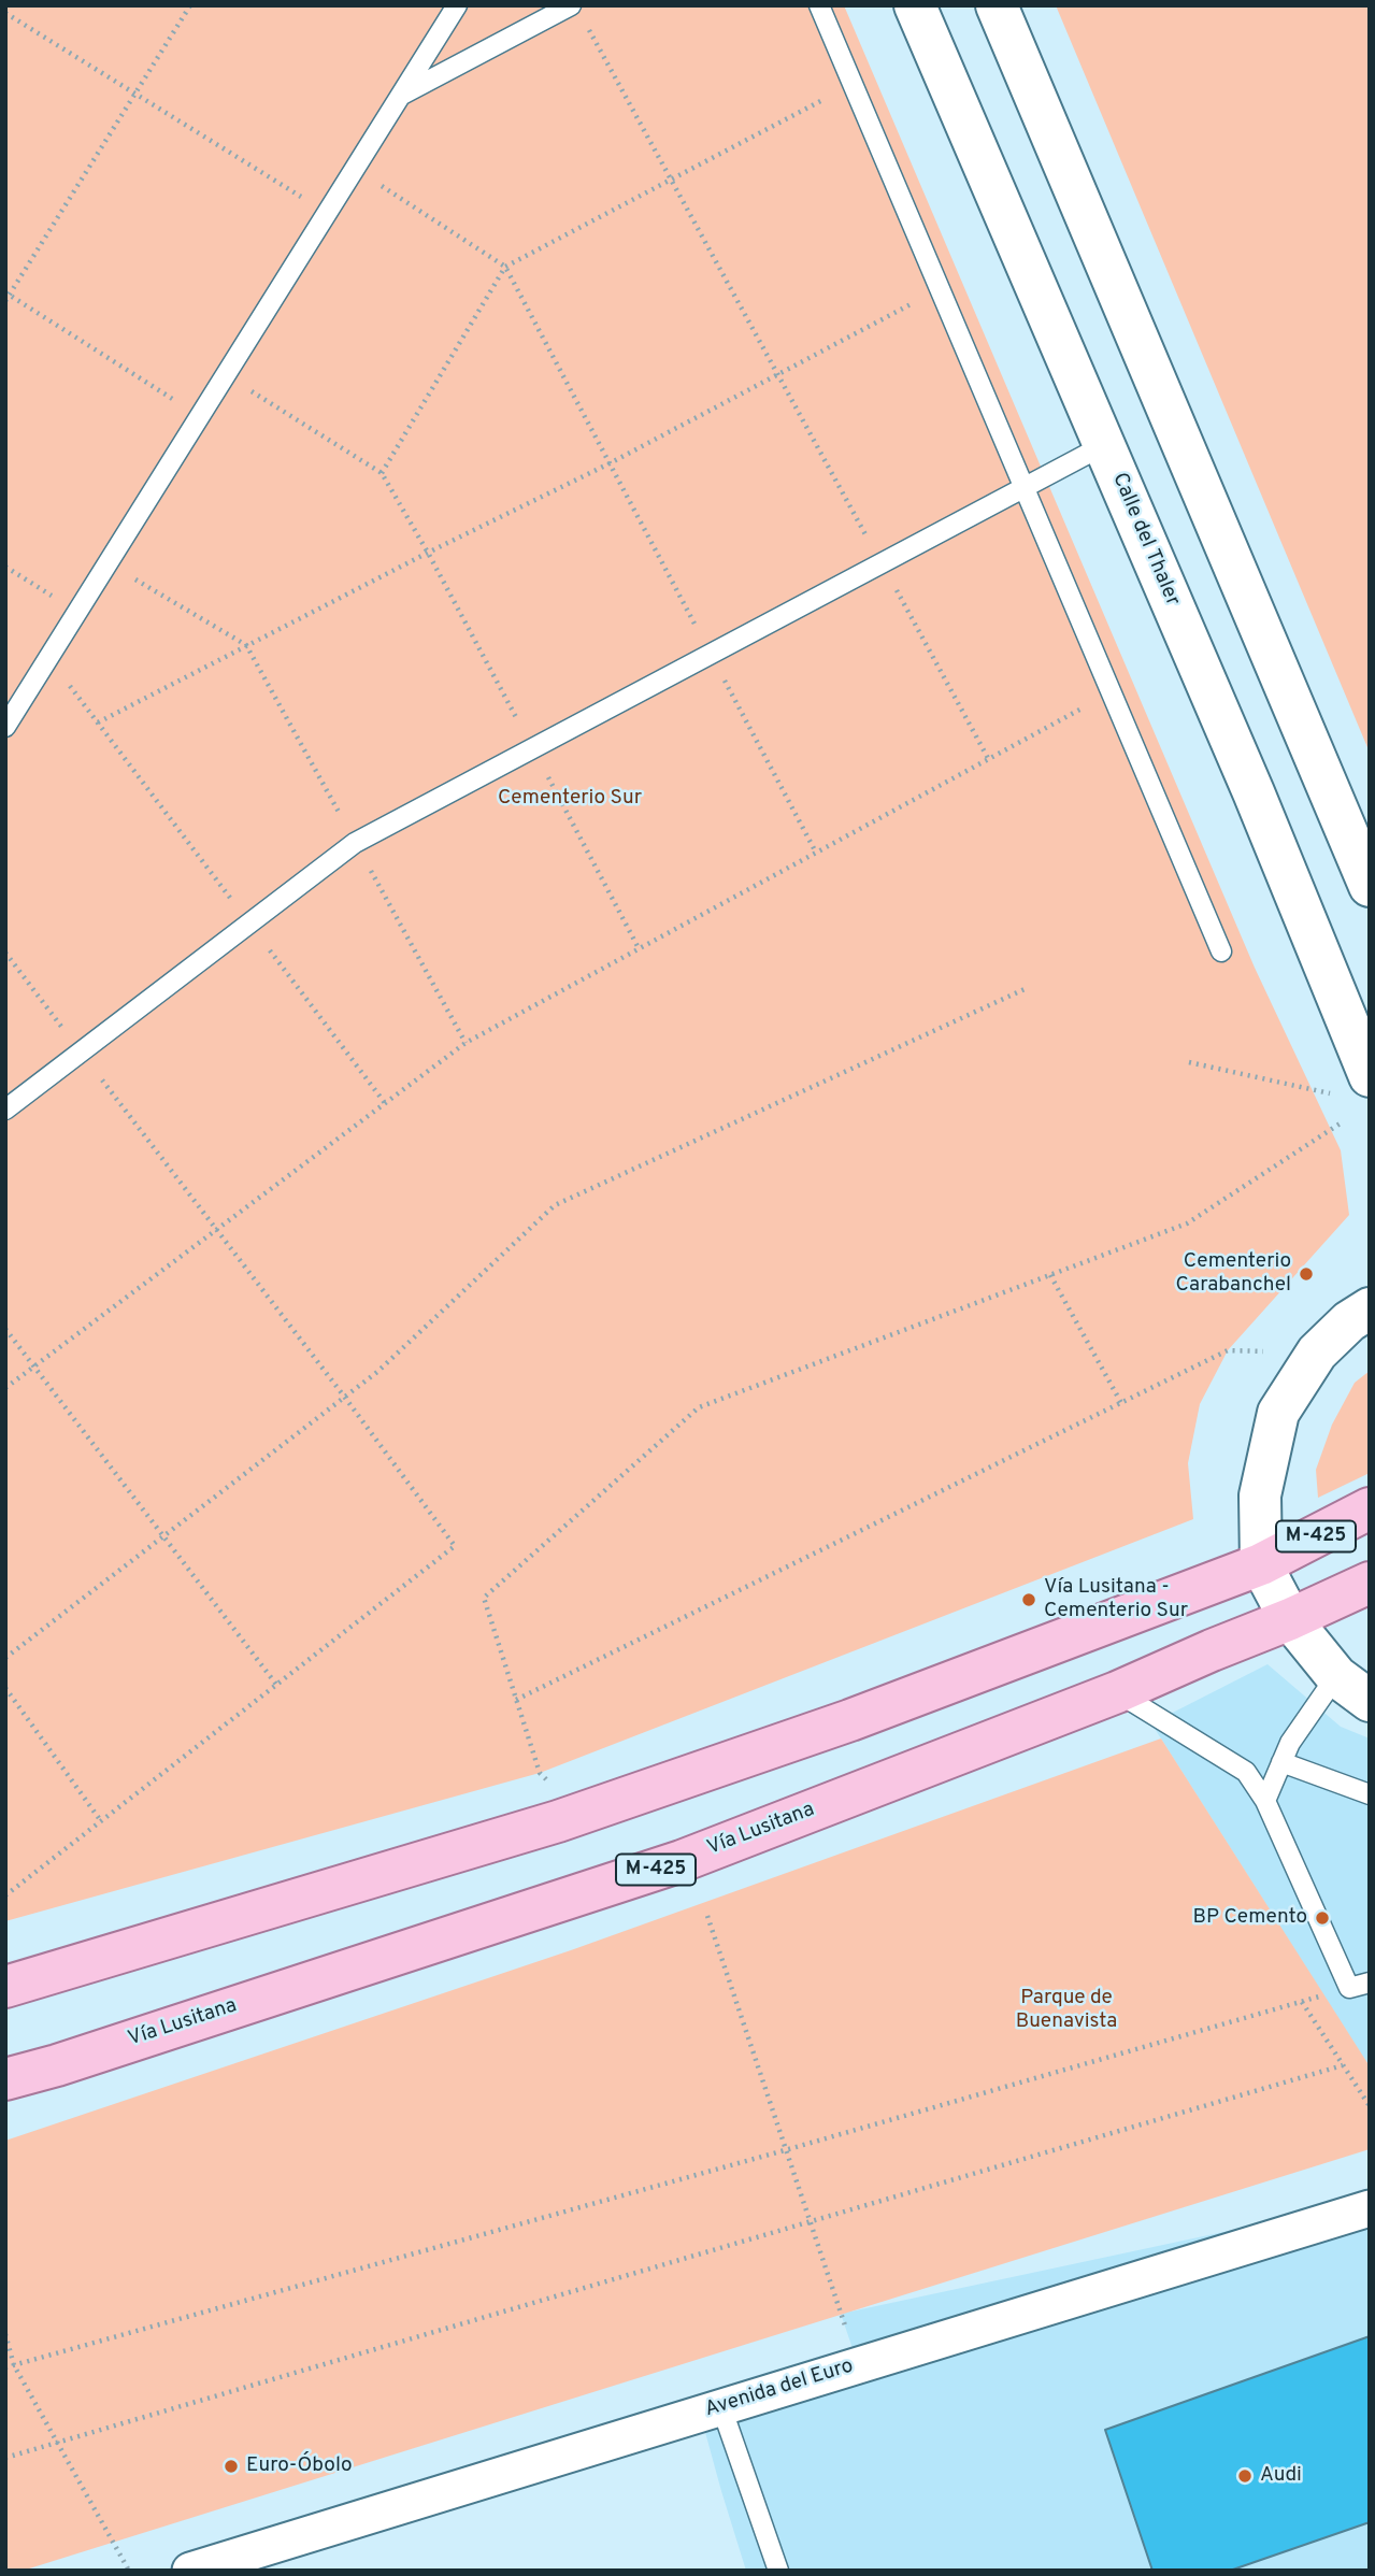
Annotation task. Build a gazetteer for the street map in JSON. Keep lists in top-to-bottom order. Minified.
{"streets":{"main road":["M-425","Vía Lusitana"],"street":["Calle del Thaler","Avenida del Euro"]},"crossings":[["M-425","Vía Lusitana"]],"parks":["Cementerio Sur","Parque de Buenavista"],"places":["Cementerio Carabanchel","Vía Lusitana - Cementerio Sur","BP Cemento","Euro-Óbolo","Audi"]}
